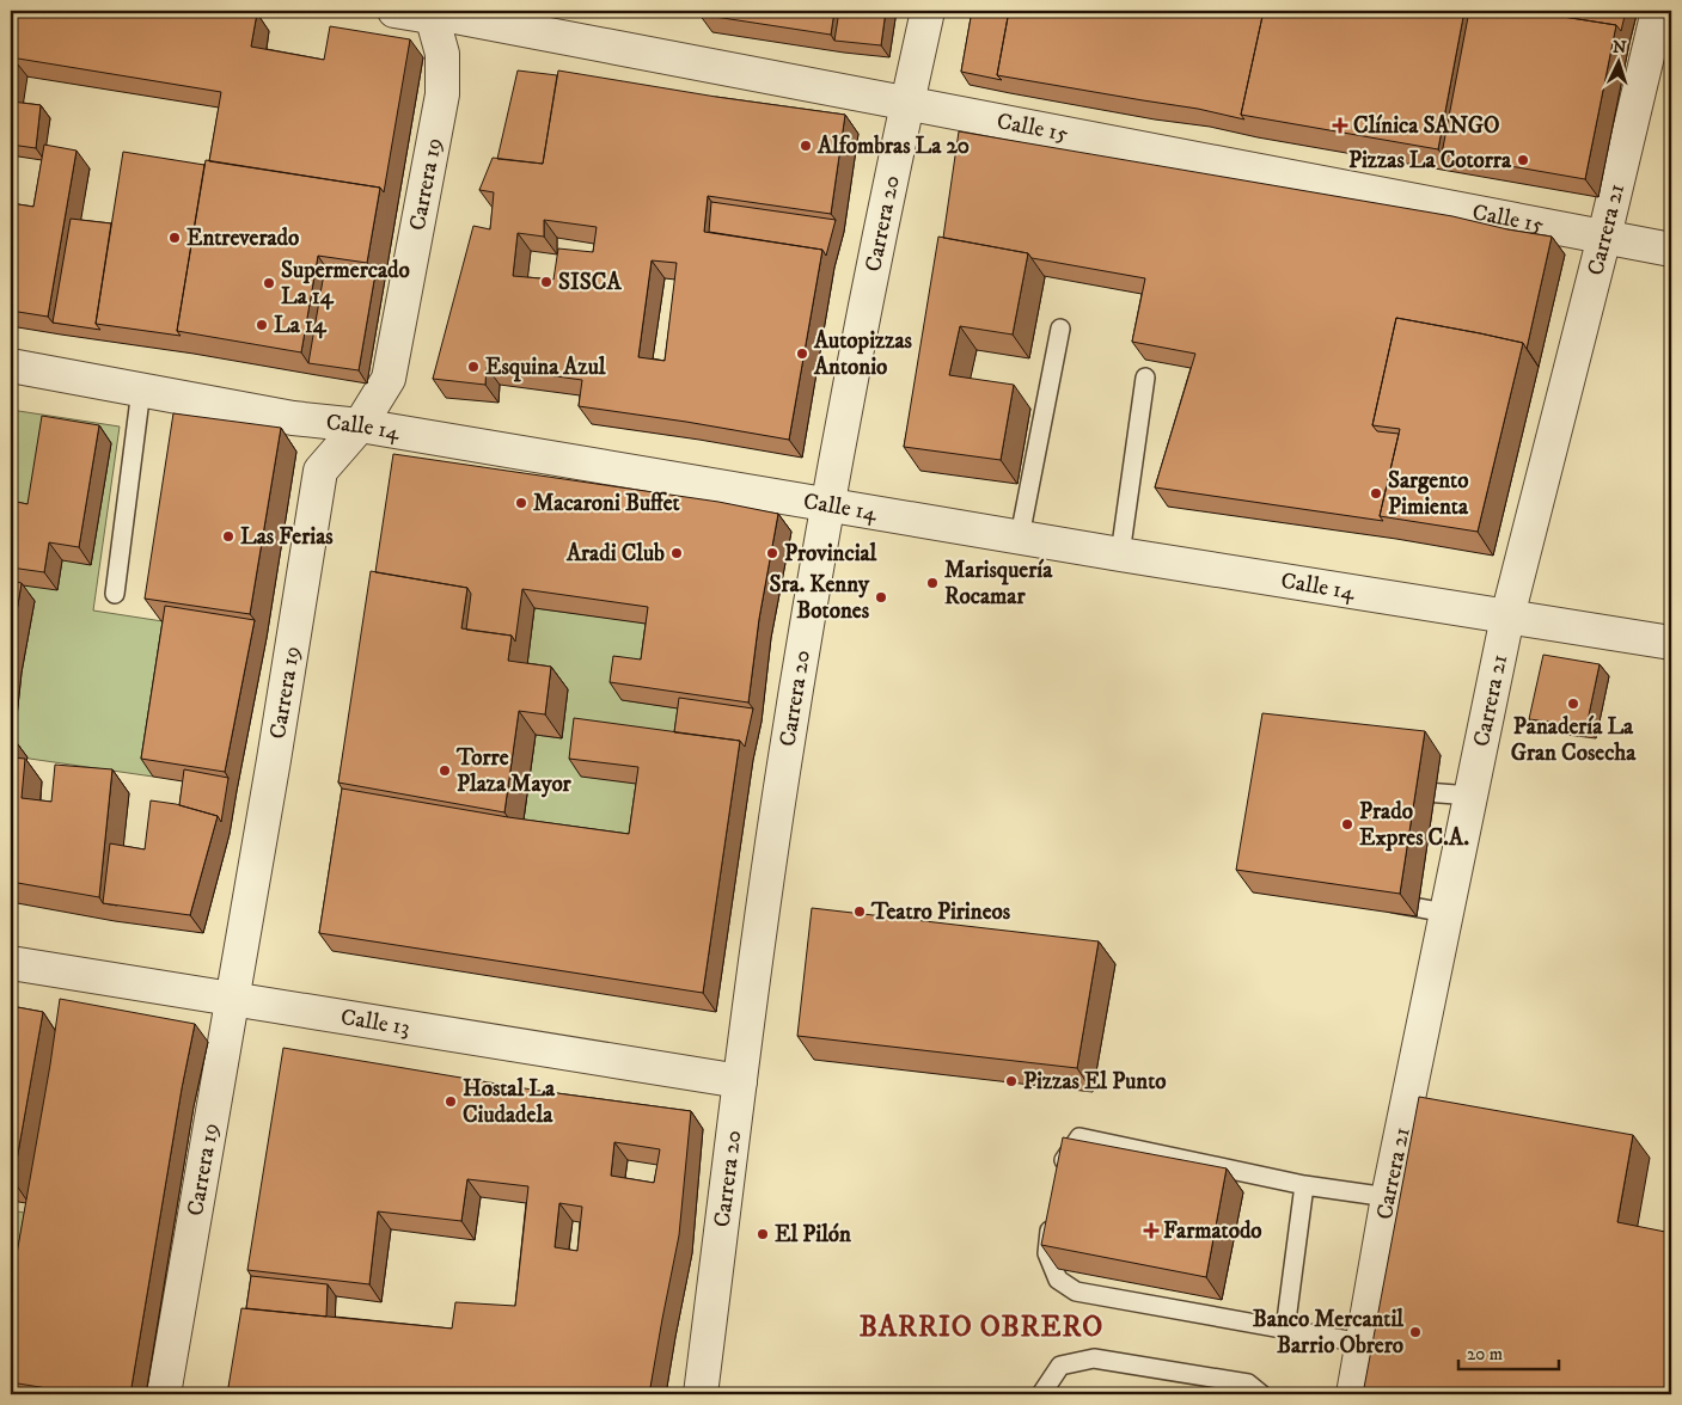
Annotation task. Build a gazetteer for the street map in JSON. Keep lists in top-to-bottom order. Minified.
{"streets":{"street":["Calle 15","Carrera 19","Carrera 20","Carrera 21","Calle 14","Calle 13"]},"crossings":[["Calle 15","Carrera 19"],["Calle 15","Carrera 20"],["Calle 15","Carrera 21"],["Carrera 19","Calle 14"],["Carrera 19","Calle 13"],["Carrera 20","Calle 14"],["Carrera 20","Calle 13"],["Carrera 21","Calle 14"]],"districts":["BARRIO OBRERO"],"places":{"health":["Clínica SANGO","Farmatodo"],"other":["Alfombras La 20","Pizzas La Cotorra","Entreverado","SISCA","Supermercado La 14","La 14","Autopizzas Antonio","Esquina Azul","Sargento Pimienta","Macaroni Buffet","Las Ferias","Aradi Club","Provincial","Marisquería Rocamar","Sra. Kenny Botones","Panadería La Gran Cosecha","Torre Plaza Mayor","Prado Expres C.A.","Teatro Pirineos","Pizzas El Punto","Hostal La Ciudadela","El Pilón","Banco Mercantil Barrio Obrero"]},"scale_bar":"20 m","north":"top"}
